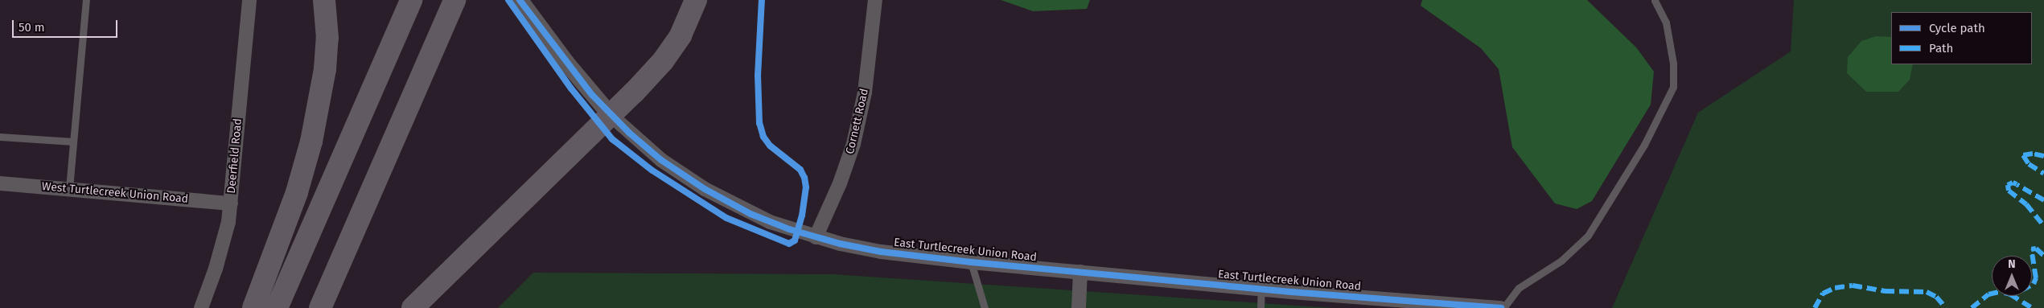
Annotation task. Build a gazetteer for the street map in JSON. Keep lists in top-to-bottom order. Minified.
{"streets":{"street":["Cornett Road","Deerfield Road","West Turtlecreek Union Road","East Turtlecreek Union Road"]},"crossings":[["Cornett Road","East Turtlecreek Union Road"],["Deerfield Road","West Turtlecreek Union Road"]],"legend":["Cycle path","Path"],"scale_bar":"50 m","north":"top"}
